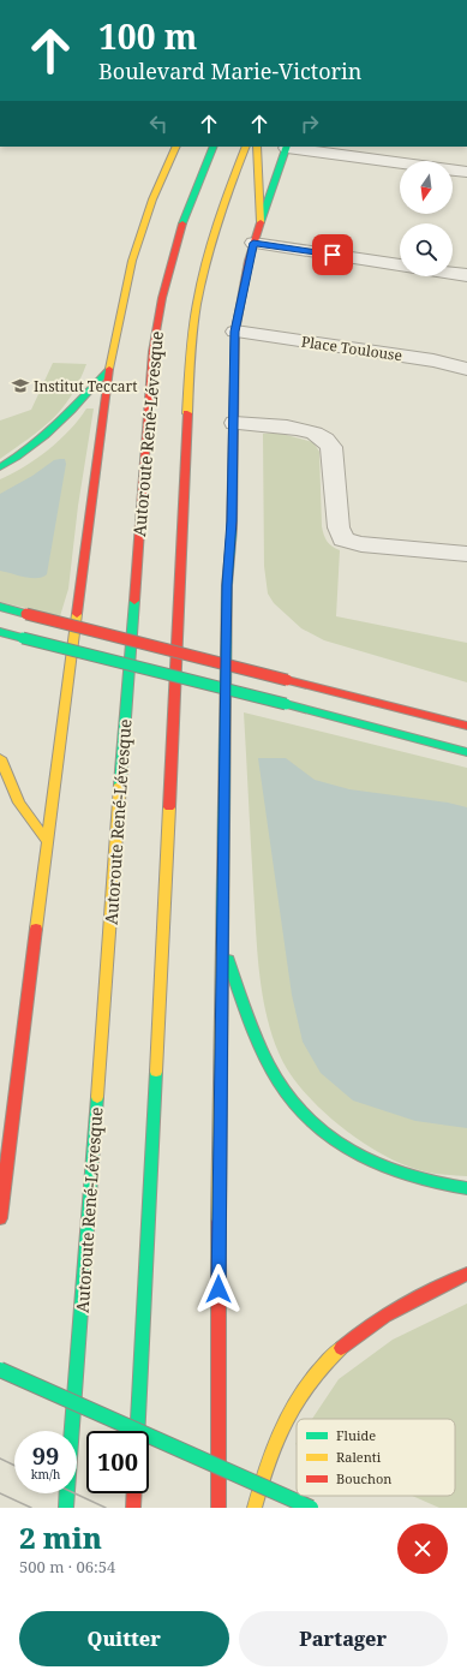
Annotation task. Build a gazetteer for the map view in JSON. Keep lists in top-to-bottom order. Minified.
{"streets":{"main road":["Autoroute René-Lévesque"],"street":["Place Toulouse"]},"places":{"school or university":["Institut Teccart"]},"legend":["Fluide","Ralenti","Bouchon"],"north":"bottom","page":{"turn":["100 m","Boulevard Marie-Victorin"],"speed":"99 km/h","limit":"100","heading":["2 min","500 m · 06:54"],"buttons":["Quitter","Partager"]}}
